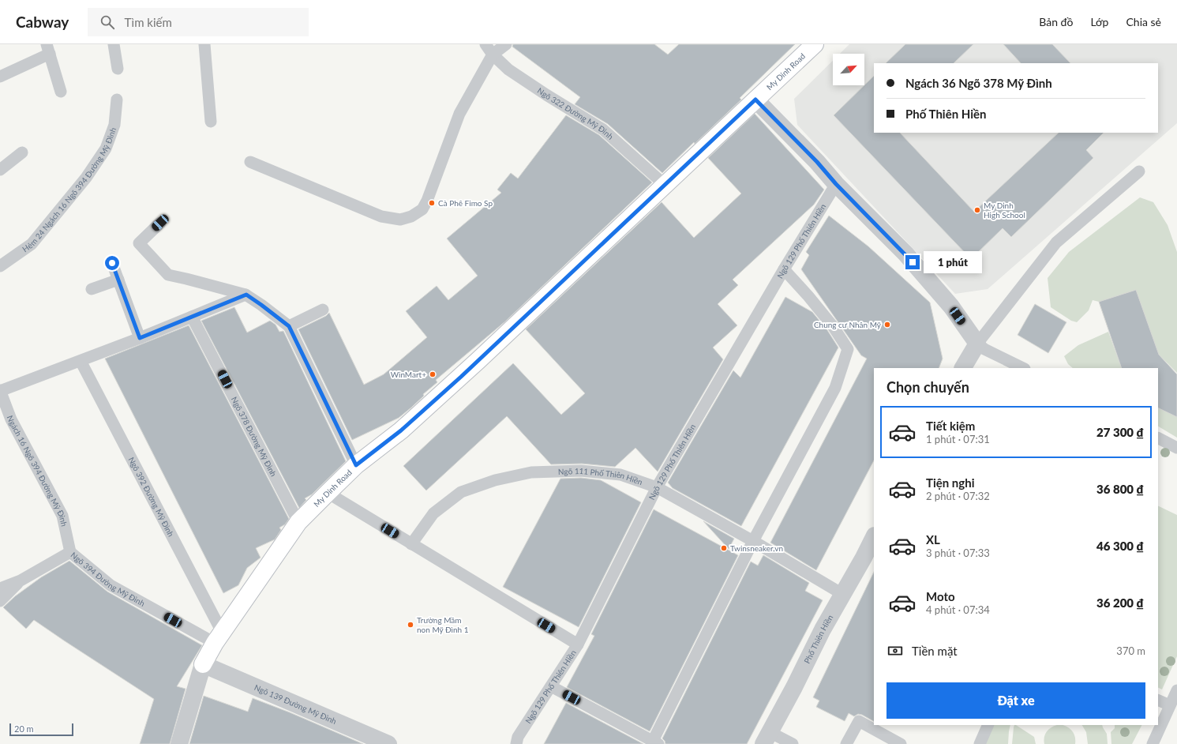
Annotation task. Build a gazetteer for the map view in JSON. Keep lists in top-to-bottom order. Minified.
{"streets":{"street":["My Dinh Road","Phố Thiên Hiền","Ngõ 139 Đường Mỹ Đình"],"lane":["Ngõ 322 Đường Mỹ Đình","Hẻm 24 Ngách 16 Ngõ 394 Đường Mỹ Đình","Ngõ 129 Phố Thiên Hiền","Ngõ 378 Đường Mỹ Đình","Ngách 16 Ngõ 394 Đường Mỹ Đình","Ngõ 111 Phố Thiên Hiền","Ngõ 392 Đường Mỹ Đình","Ngõ 394 Đường Mỹ Đình"]},"crossings":[["My Dinh Road","Ngõ 322 Đường Mỹ Đình"],["My Dinh Road","Ngõ 378 Đường Mỹ Đình"],["My Dinh Road","Ngõ 392 Đường Mỹ Đình"],["My Dinh Road","Ngõ 394 Đường Mỹ Đình"],["My Dinh Road","Ngõ 139 Đường Mỹ Đình"],["Ngõ 129 Phố Thiên Hiền","Ngõ 111 Phố Thiên Hiền"],["Ngách 16 Ngõ 394 Đường Mỹ Đình","Ngõ 394 Đường Mỹ Đình"],["Ngõ 111 Phố Thiên Hiền","Phố Thiên Hiền"],["Ngõ 392 Đường Mỹ Đình","Ngõ 394 Đường Mỹ Đình"]],"places":["Cà Phê Fimo Sp","My Dinh High School","Chung cư Nhân Mỹ","WinMart+","Twinsneaker.vn","Trường Mầm non Mỹ Đình 1"],"scale_bar":"20 m","north":"top right","page":{"header":"Cabway","search":"Tìm kiếm","nav":["Bản đồ","Lớp","Chia sẻ"],"banner":["Ngách 36 Ngõ 378 Mỹ Đình","Phố Thiên Hiền"],"bubble":"1 phút","heading":"Chọn chuyến","list":[{"name":"Tiết kiệm","note":"1 phút · 07:31","value":"27 300 ₫"},{"name":"Tiện nghi","note":"2 phút · 07:32","value":"36 800 ₫"},{"name":"XL","note":"3 phút · 07:33","value":"46 300 ₫"},{"name":"Moto","note":"4 phút · 07:34","value":"36 200 ₫"}],"pay":["Tiền mặt","370 m"],"buttons":"Đặt xe","scale":"20 m"}}
